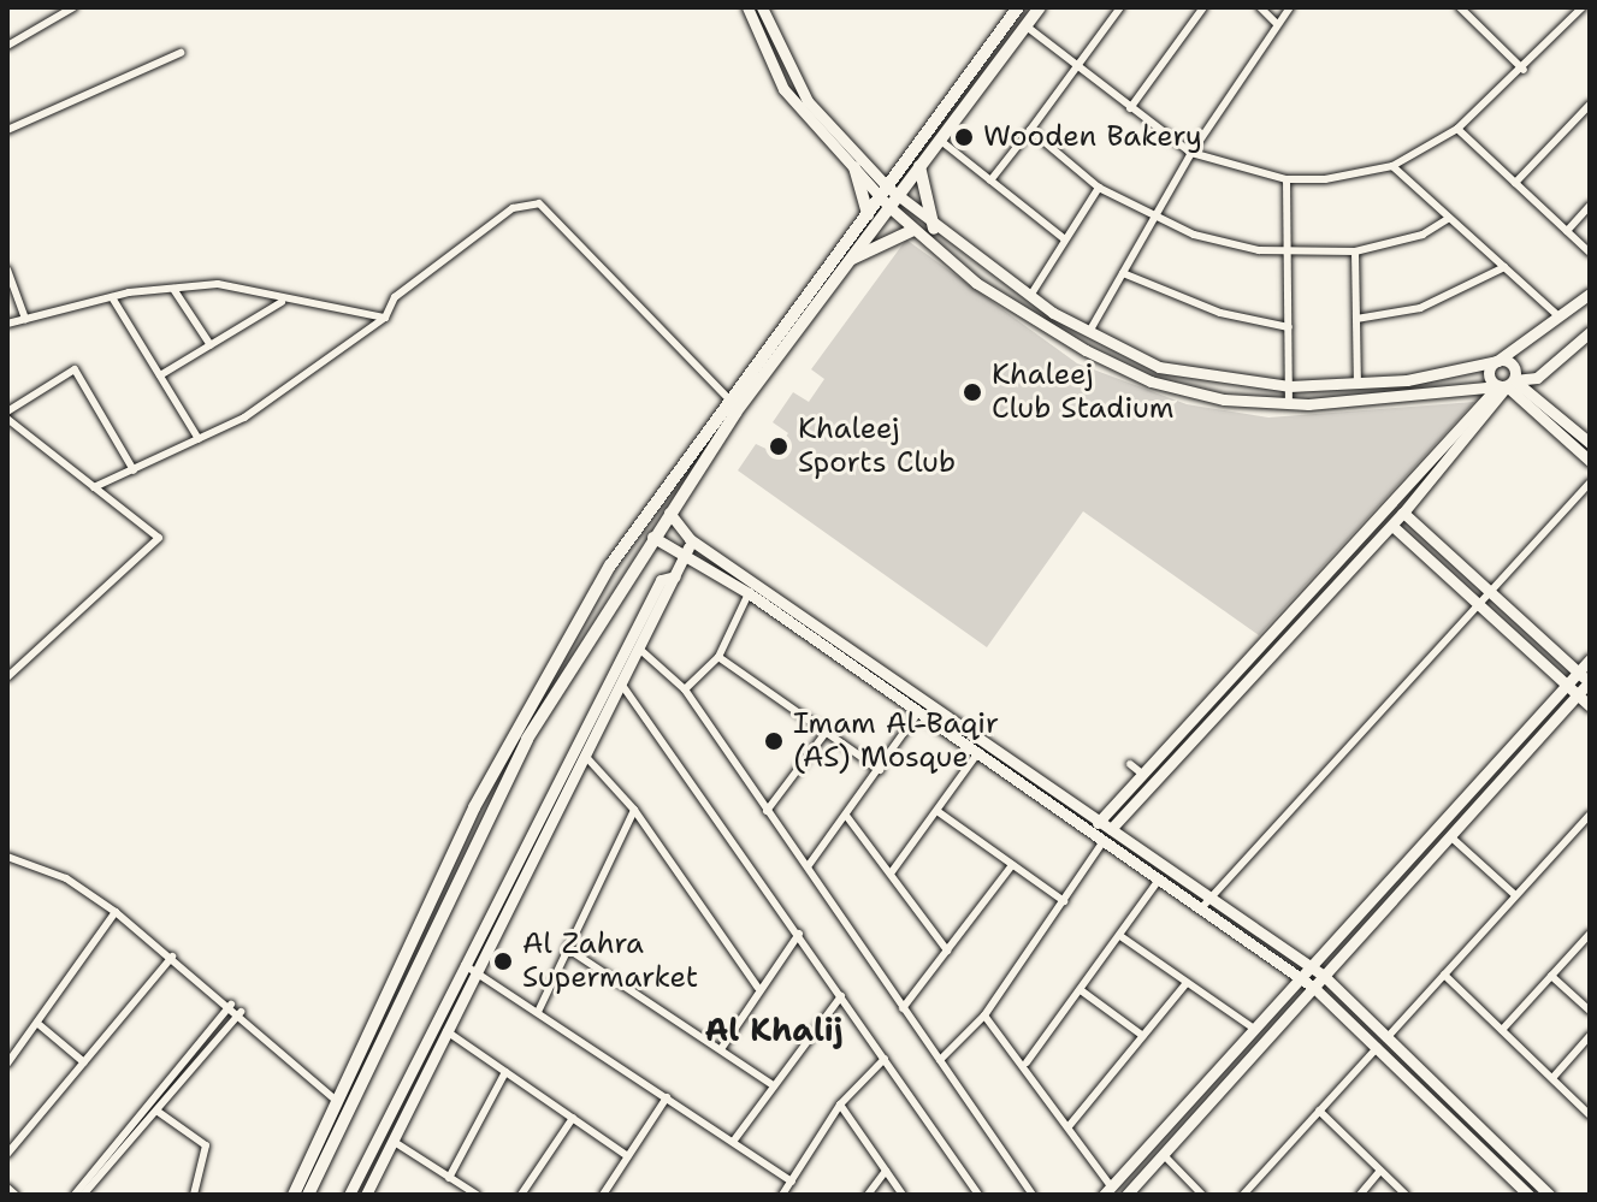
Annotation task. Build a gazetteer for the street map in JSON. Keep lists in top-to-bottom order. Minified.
{"districts":["Al Khalij"],"places":["Wooden Bakery","Khaleej Club Stadium","Khaleej Sports Club","Imam Al-Baqir (AS) Mosque","Al Zahra Supermarket"]}
